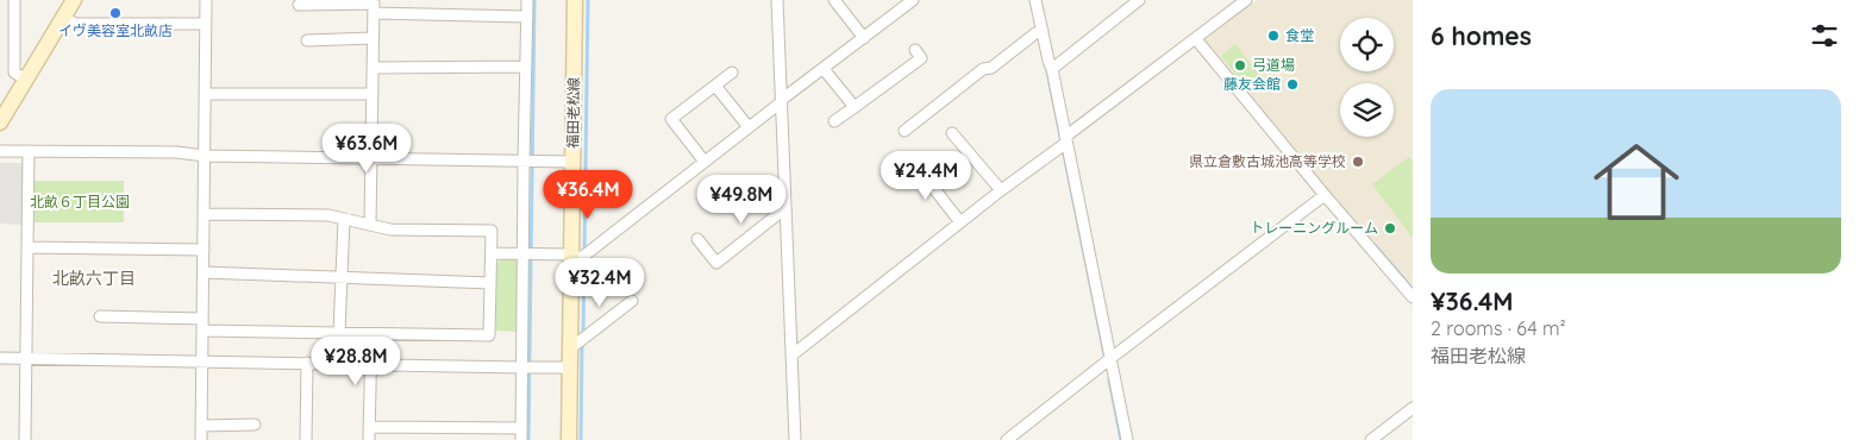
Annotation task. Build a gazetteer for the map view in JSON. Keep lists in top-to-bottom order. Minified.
{"streets":{"main road":["福田老松線"]},"districts":["北畝六丁目"],"parks":["北畝６丁目公園"],"places":["イヴ美容室北畝店","食堂","弓道場","藤友会館","県立倉敷古城池高等学校","トレーニングルーム"],"page":{"heading":"6 homes","list":[{"name":"¥36.4M","note":"2 rooms · 64 m² · 福田老松線"}],"price":["¥63.6M","¥24.4M","¥36.4M","¥49.8M","¥32.4M","¥28.8M"]}}
